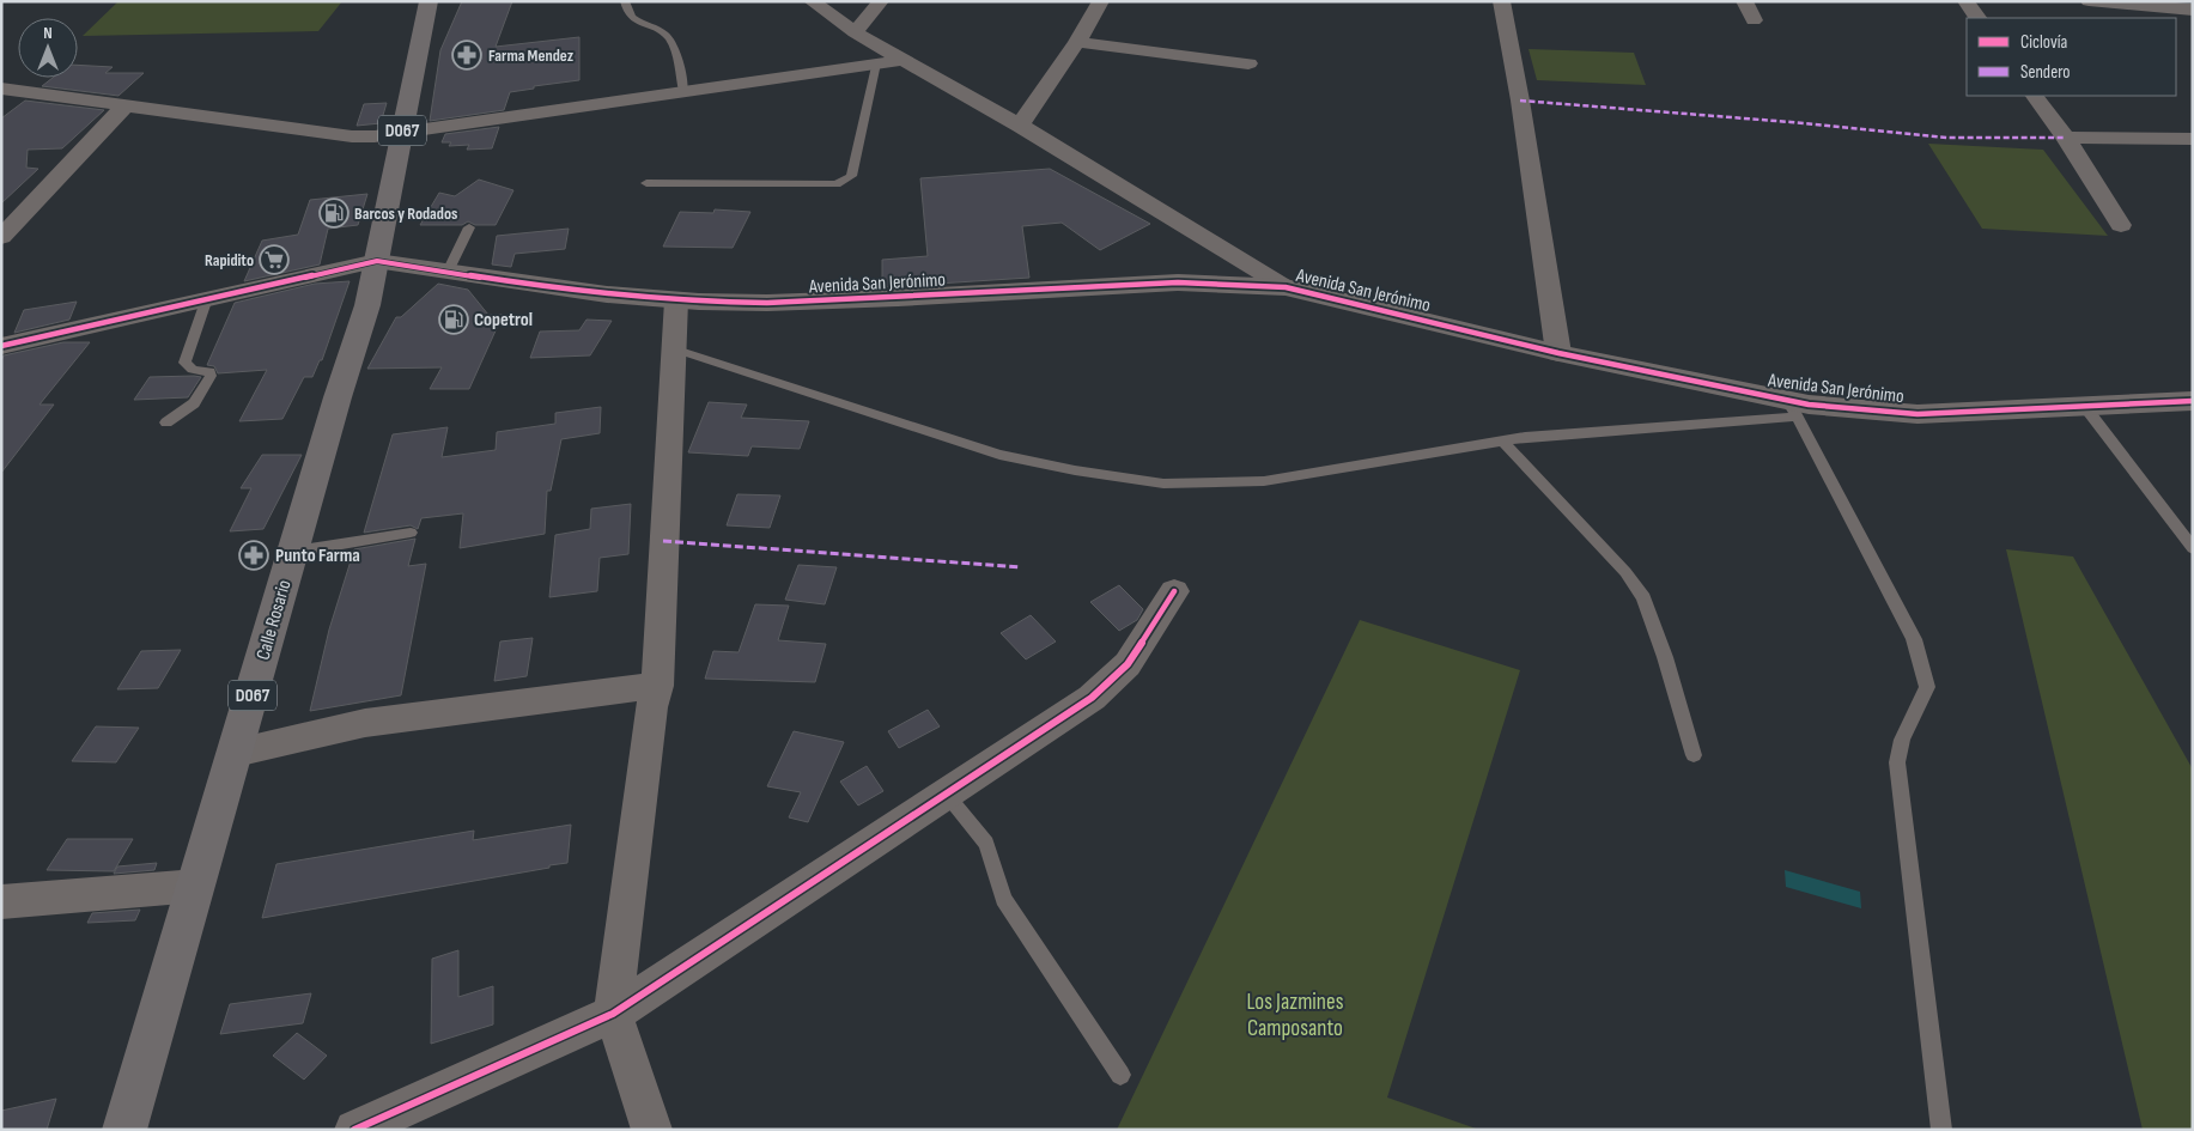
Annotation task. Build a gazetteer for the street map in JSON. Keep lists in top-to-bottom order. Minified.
{"streets":{"main road":["D067","Calle Rosario"],"street":["Avenida San Jerónimo"]},"crossings":[["Avenida San Jerónimo","Calle Rosario"]],"parks":["Los Jazmines Camposanto"],"places":{"pharmacy":["Farma Mendez","Punto Farma"],"fuel station":["Barcos y Rodados","Copetrol"],"supermarket":["Rapidito"]},"legend":["Ciclovía","Sendero"],"north":"top"}
